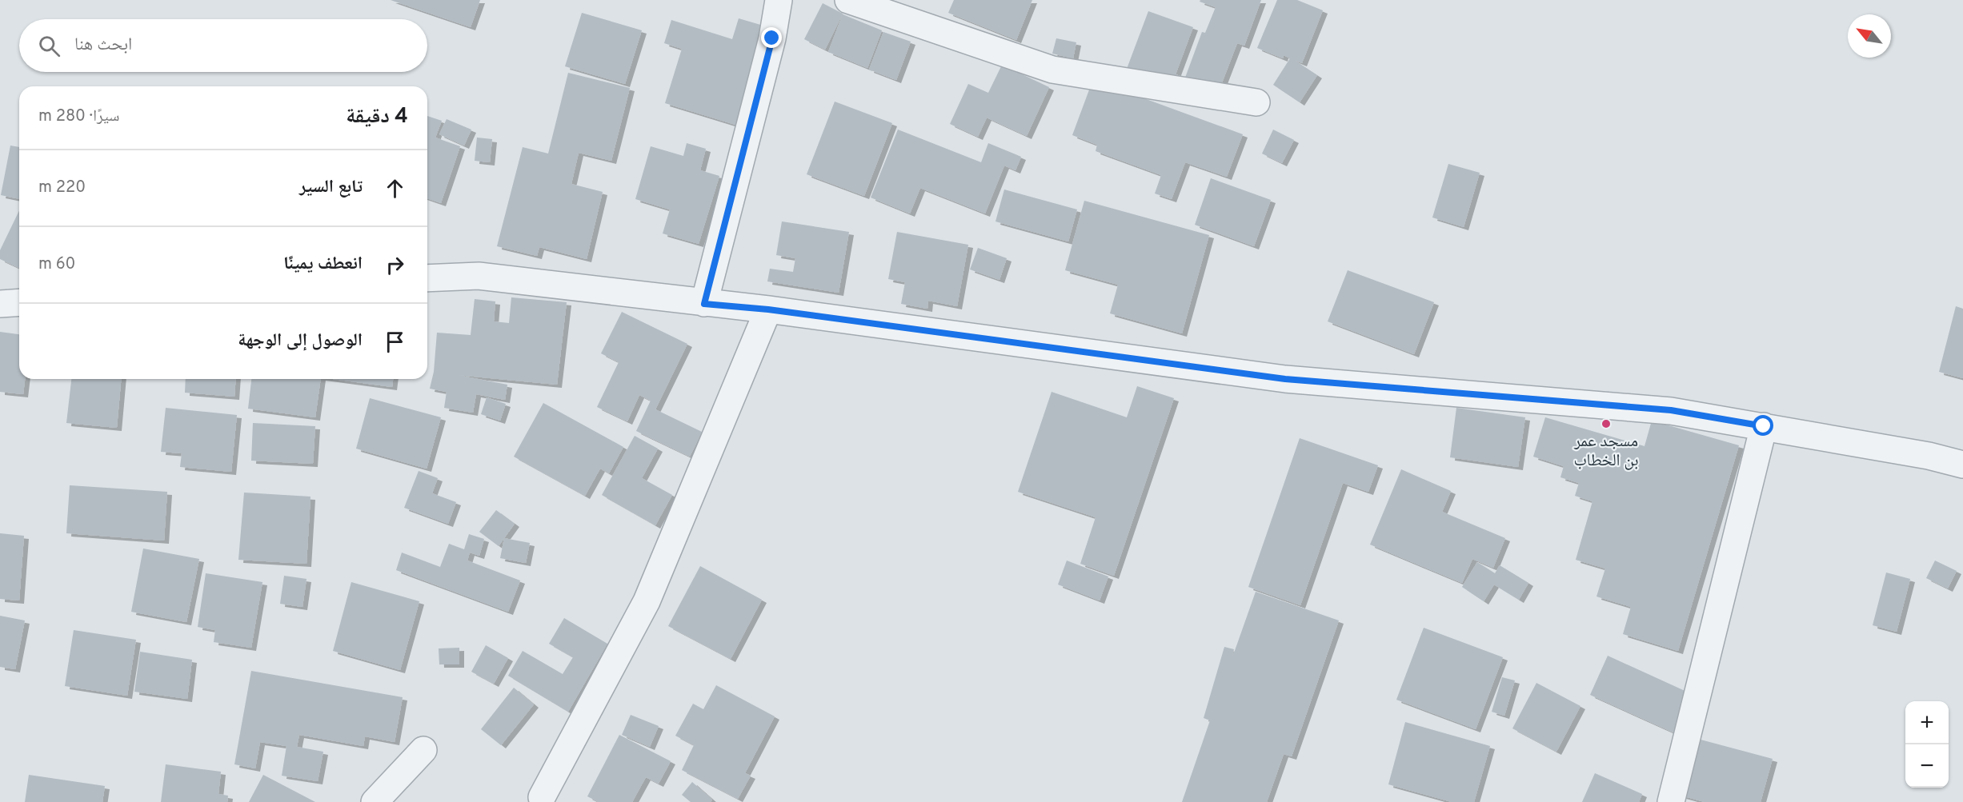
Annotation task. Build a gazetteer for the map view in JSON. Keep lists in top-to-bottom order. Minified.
{"places":["مسجد عمر بن الخطاب"],"north":"top left","page":{"search":"ابحث هنا","heading":["4 دقيقة","سيرًا · 280 m"],"list":[["تابع السير","220 m"],["انعطف يمينًا","60 m"],"الوصول إلى الوجهة"],"map_buttons":["+","−"]}}
